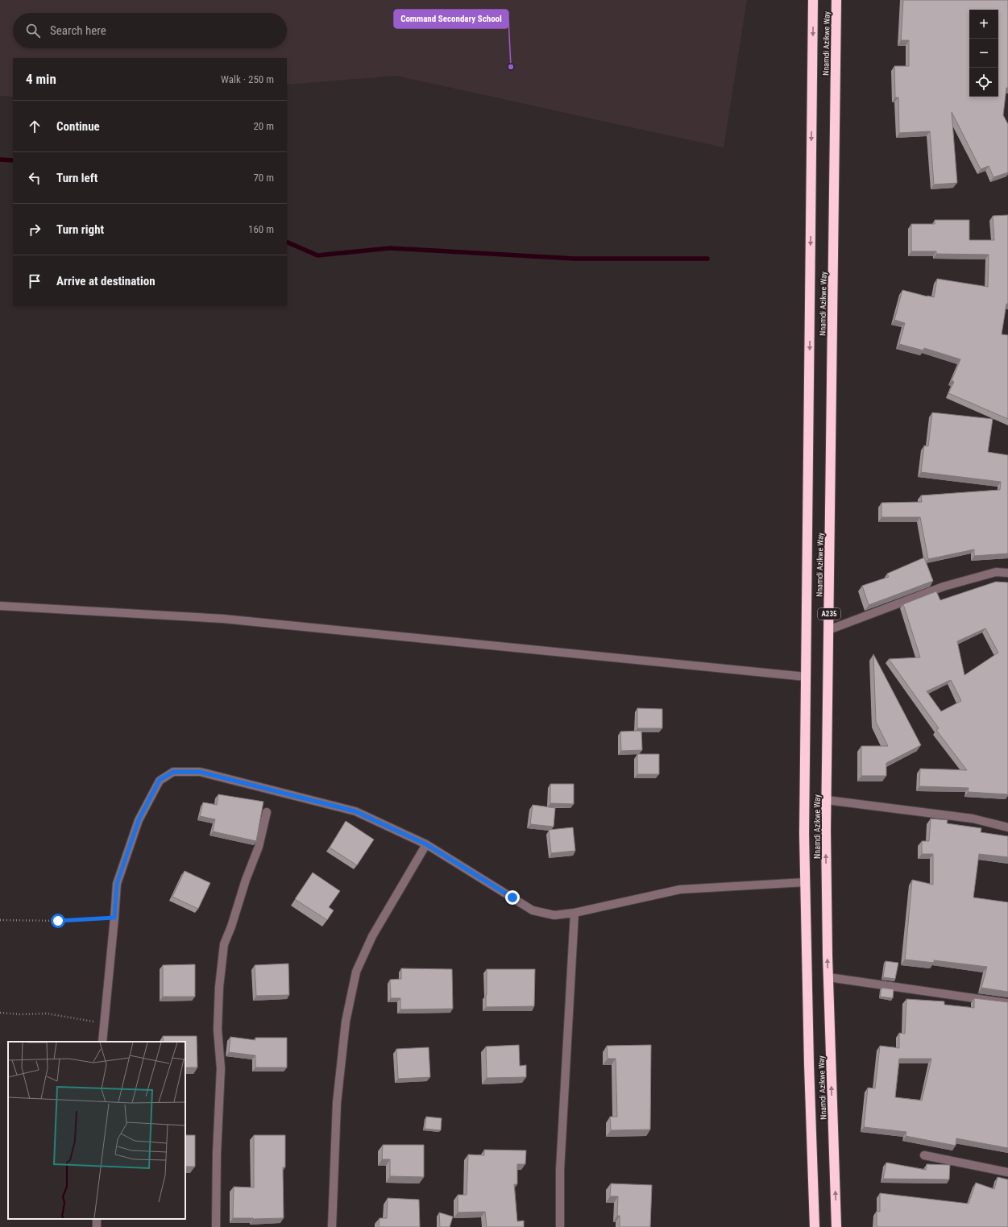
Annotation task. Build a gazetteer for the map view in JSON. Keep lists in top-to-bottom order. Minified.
{"streets":{"highway":["Nnamdi Azikwe Way","A235"]},"places":["Command Secondary School"],"page":{"map_buttons":["+","−"],"search":"Search here","heading":["4 min","Walk · 250 m"],"list":[["Continue","20 m"],["Turn left","70 m"],["Turn right","160 m"],"Arrive at destination"]}}
